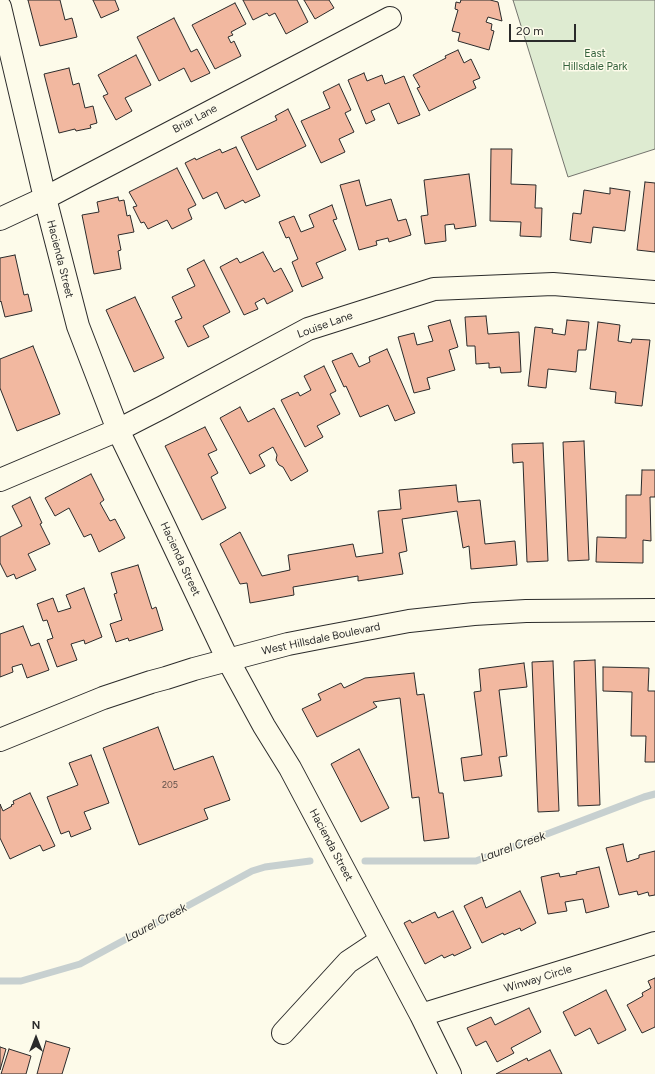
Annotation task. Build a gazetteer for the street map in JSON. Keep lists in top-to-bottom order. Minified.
{"streets":{"street":["Briar Lane","Hacienda Street","Louise Lane","West Hillsdale Boulevard","Winway Circle"]},"crossings":[["Briar Lane","Hacienda Street"],["Hacienda Street","Louise Lane"],["Hacienda Street","West Hillsdale Boulevard"],["Hacienda Street","Winway Circle"]],"water":["Laurel Creek"],"parks":["East Hillsdale Park"],"house_numbers":["205"],"scale_bar":"20 m","north":"top"}
